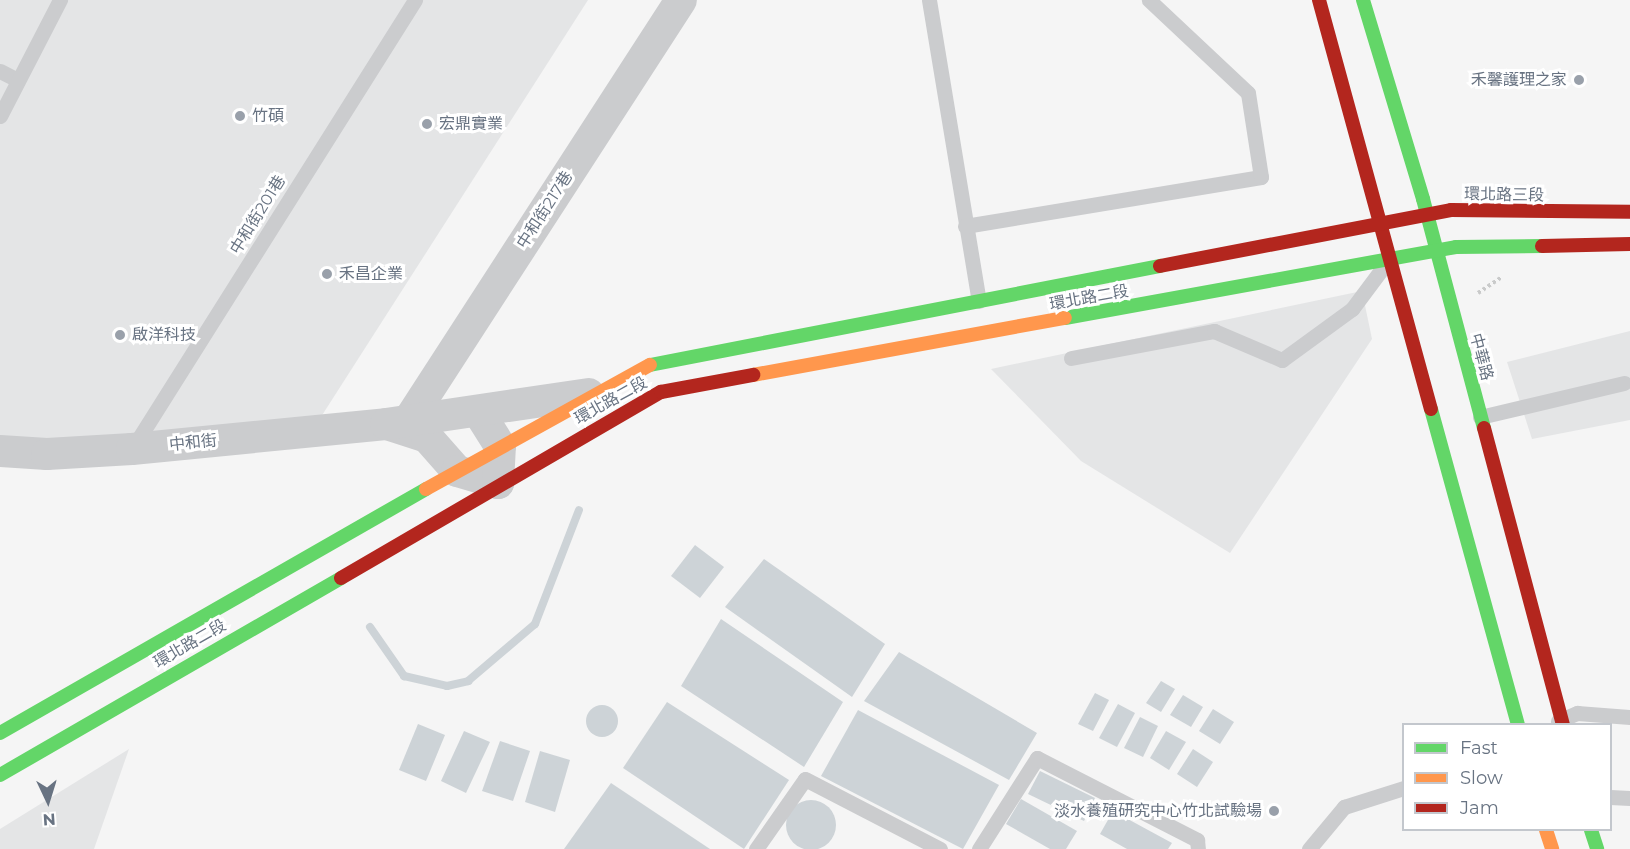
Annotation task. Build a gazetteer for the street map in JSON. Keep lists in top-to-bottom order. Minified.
{"streets":{"street":["環北路三段","中和街217巷","環北路二段","中華路","中和街"],"lane":["中和街201巷"]},"crossings":[["環北路三段","環北路二段"],["環北路三段","中華路"],["中和街217巷","中和街"],["中和街201巷","中和街"],["環北路二段","中和街"]],"places":["禾馨護理之家","竹碩","宏鼎實業","禾昌企業","啟洋科技","淡水養殖研究中心竹北試驗場"],"legend":["Fast","Slow","Jam"],"north":"bottom"}
